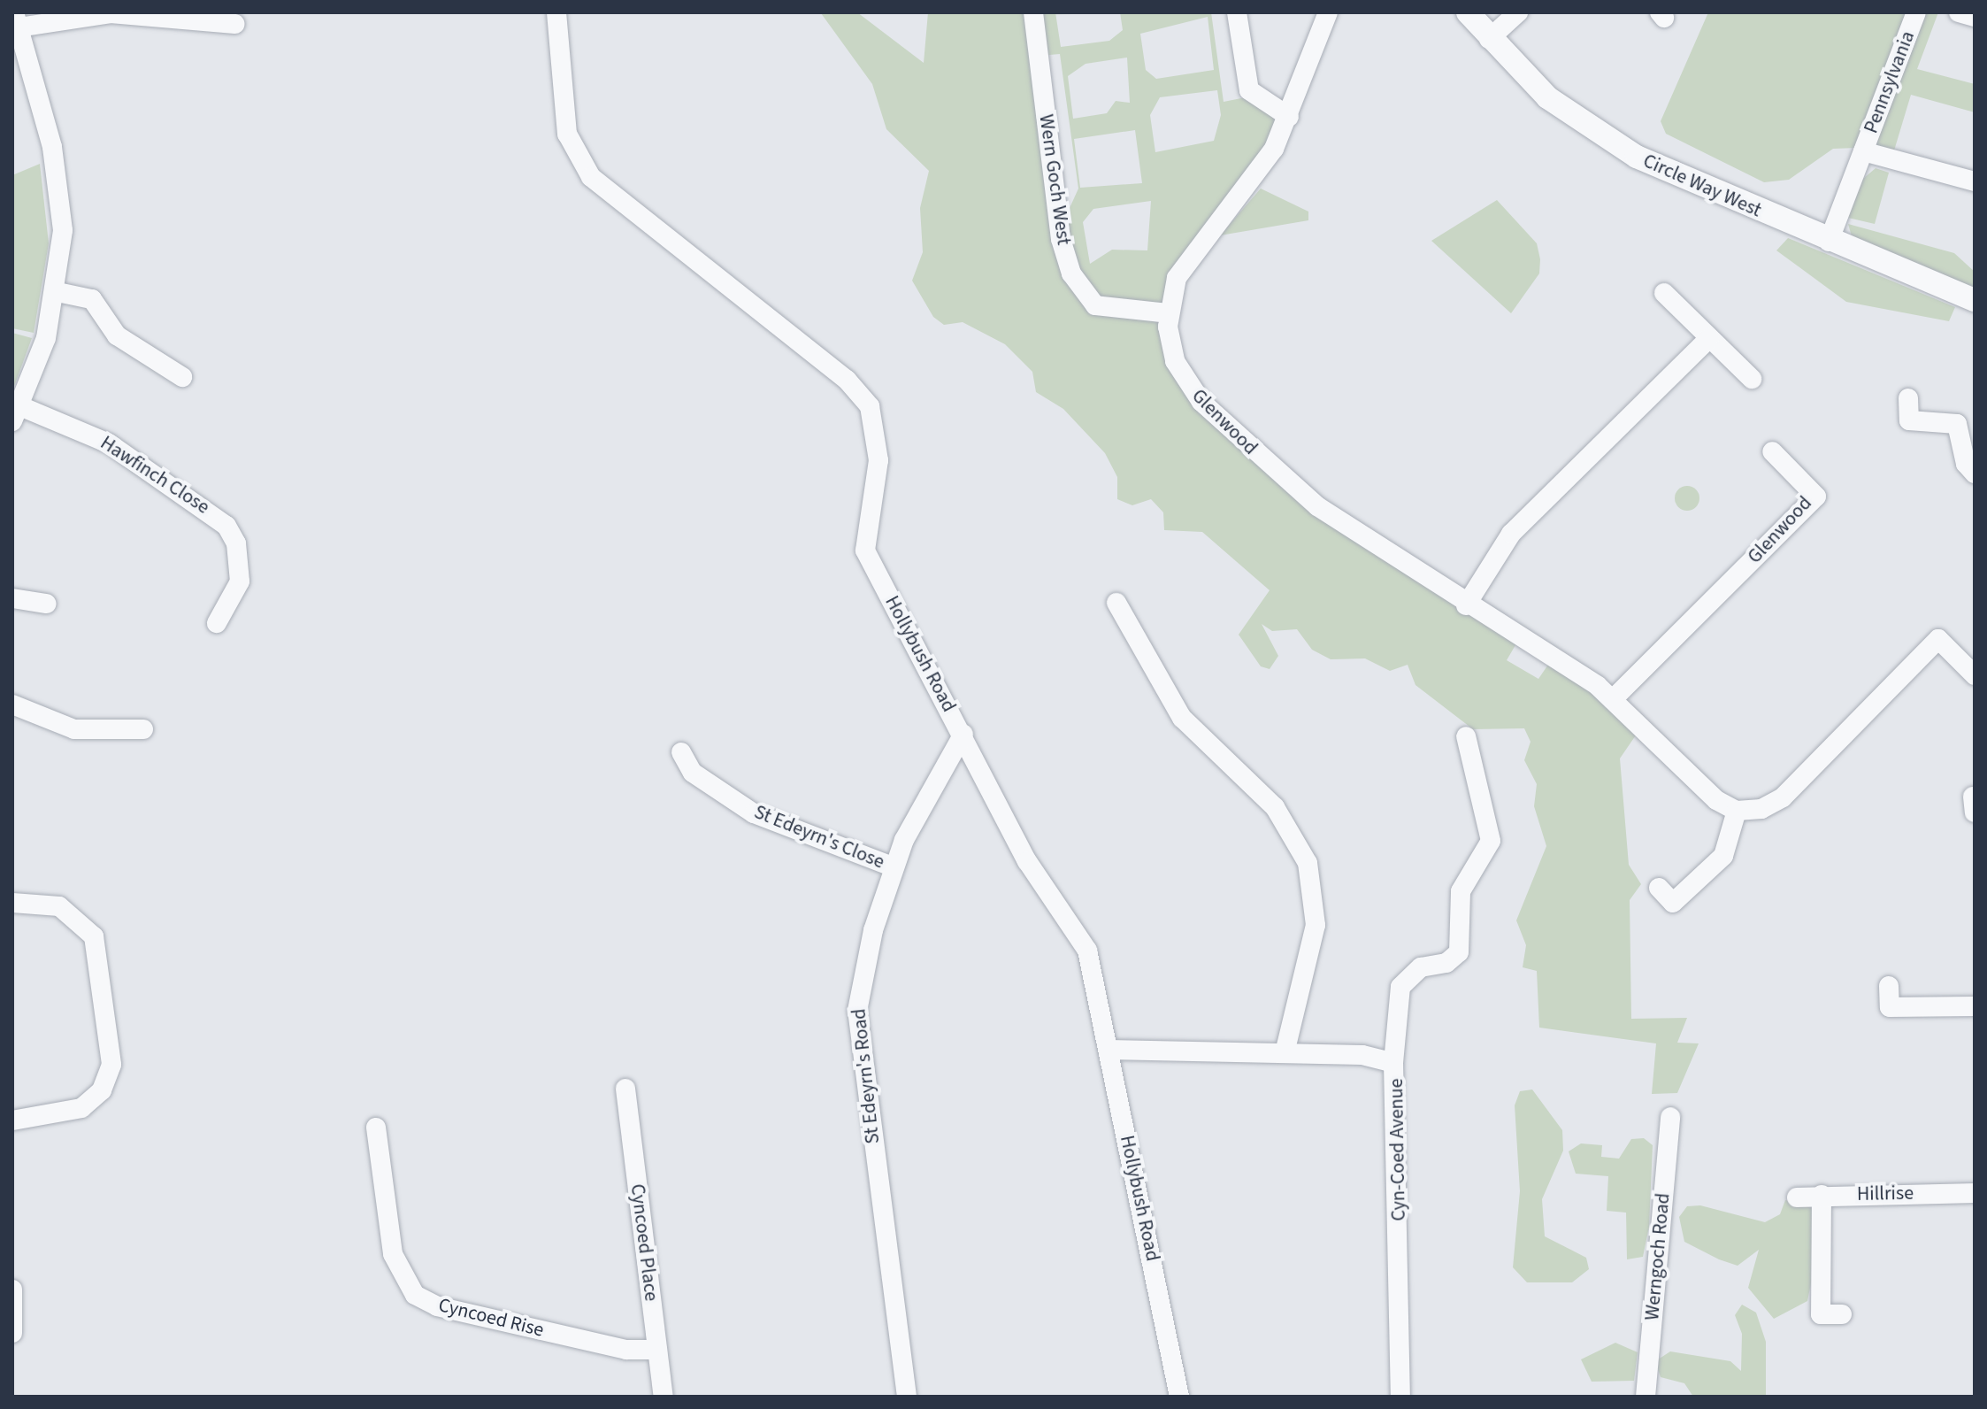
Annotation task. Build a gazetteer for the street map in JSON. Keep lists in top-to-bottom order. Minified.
{"streets":{"street":["Pennsylvania","Wern Goch West","Circle Way West","Glenwood","Hawfinch Close","Hollybush Road","St Edeyrn's Close","St Edeyrn's Road","Cyn-Coed Avenue","Hillrise","Cyncoed Place","Werngoch Road","Cyncoed Rise"]},"crossings":[["Pennsylvania","Circle Way West"],["Wern Goch West","Glenwood"],["Hollybush Road","St Edeyrn's Road"],["Hollybush Road","Cyn-Coed Avenue"],["St Edeyrn's Close","St Edeyrn's Road"],["Cyncoed Place","Cyncoed Rise"]]}
